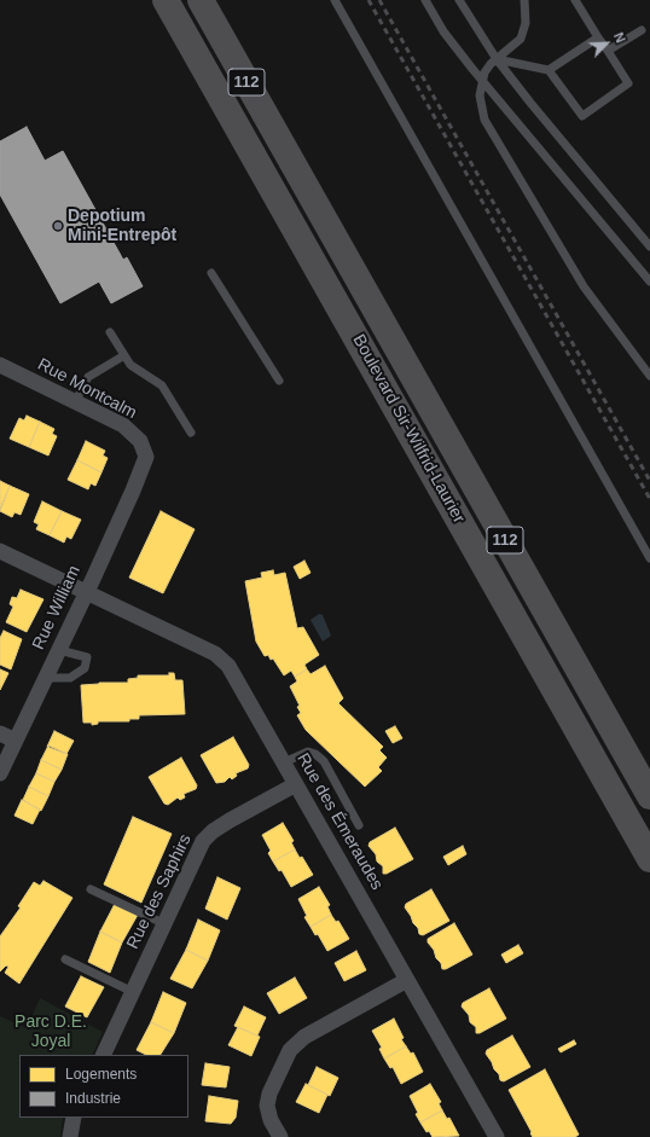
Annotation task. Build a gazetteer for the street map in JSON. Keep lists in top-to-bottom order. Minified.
{"streets":{"highway":["112","Boulevard Sir-Wilfrid-Laurier"],"street":["Rue Montcalm","Rue William","Rue des Émeraudes","Rue des Saphirs"]},"crossings":[["Rue Montcalm","Rue William"],["Rue William","Rue des Émeraudes"],["Rue des Émeraudes","Rue des Saphirs"]],"parks":["Parc D.E. Joyal"],"places":["Depotium Mini-Entrepôt"],"legend":["Logements","Industrie"],"north":"top right"}
